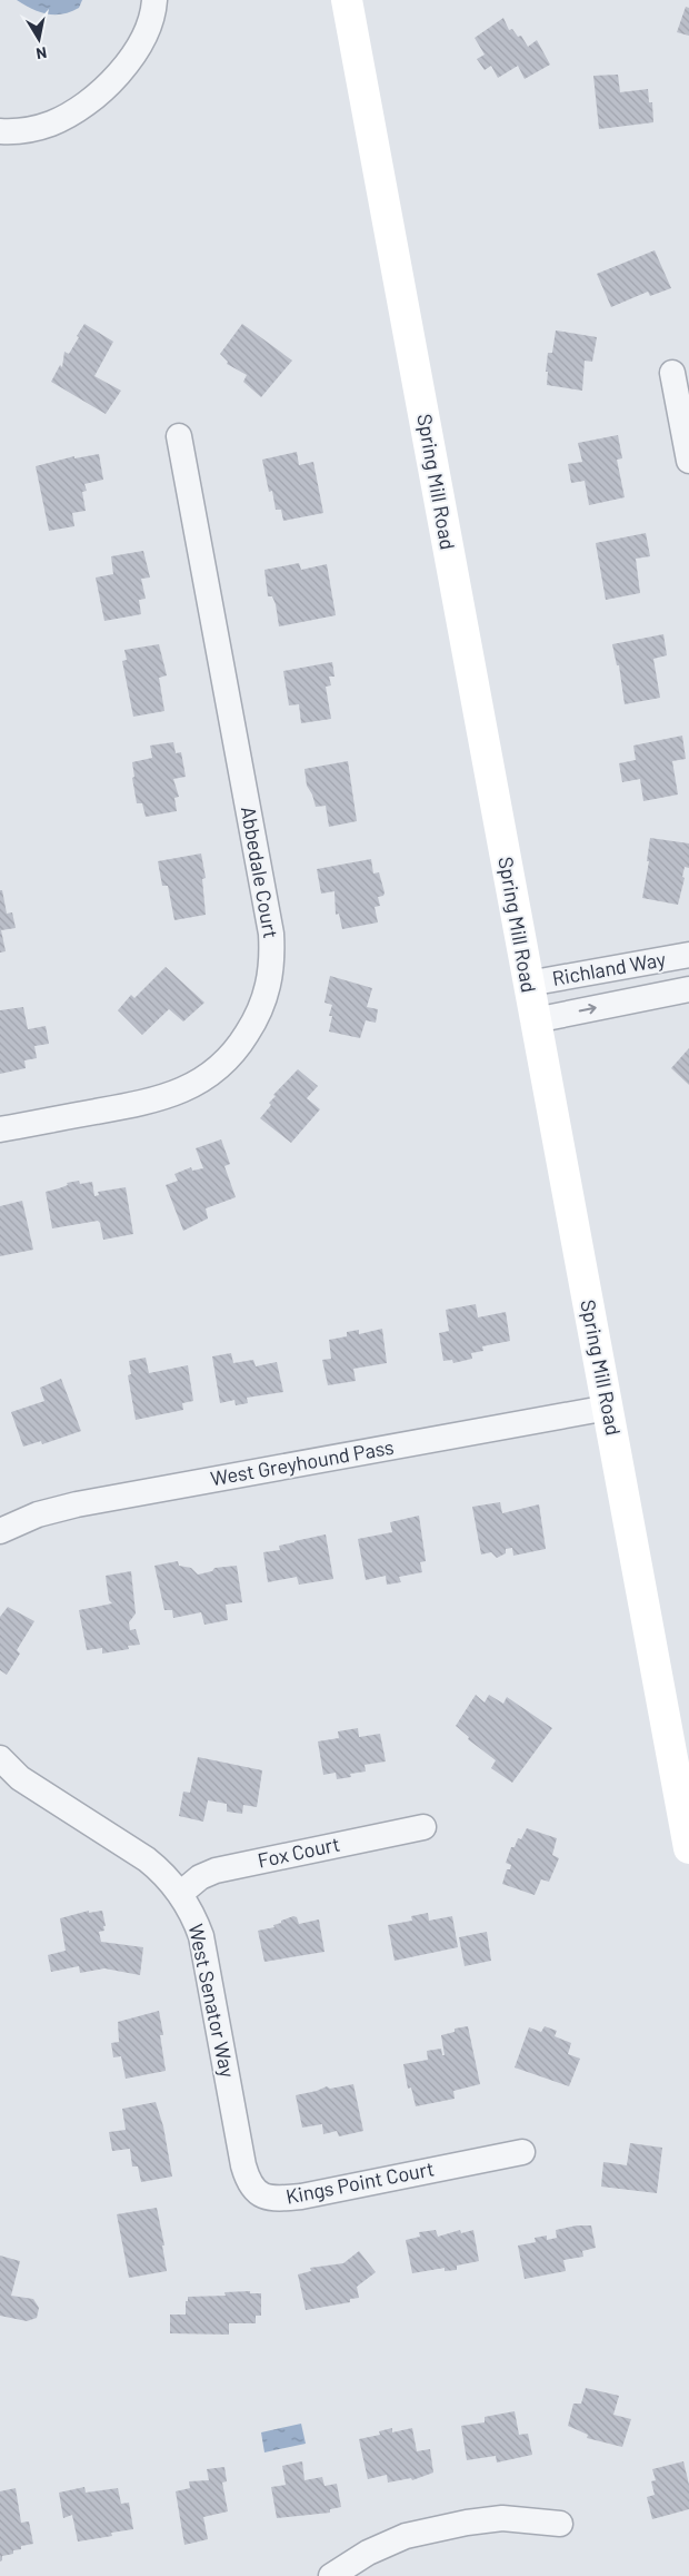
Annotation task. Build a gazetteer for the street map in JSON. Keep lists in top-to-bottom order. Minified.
{"streets":{"street":["Spring Mill Road","Abbedale Court","Richland Way","West Greyhound Pass","Fox Court","West Senator Way","Kings Point Court"]},"crossings":[["Spring Mill Road","Richland Way"],["Spring Mill Road","West Greyhound Pass"],["Fox Court","West Senator Way"],["West Senator Way","Kings Point Court"]],"north":"bottom"}
